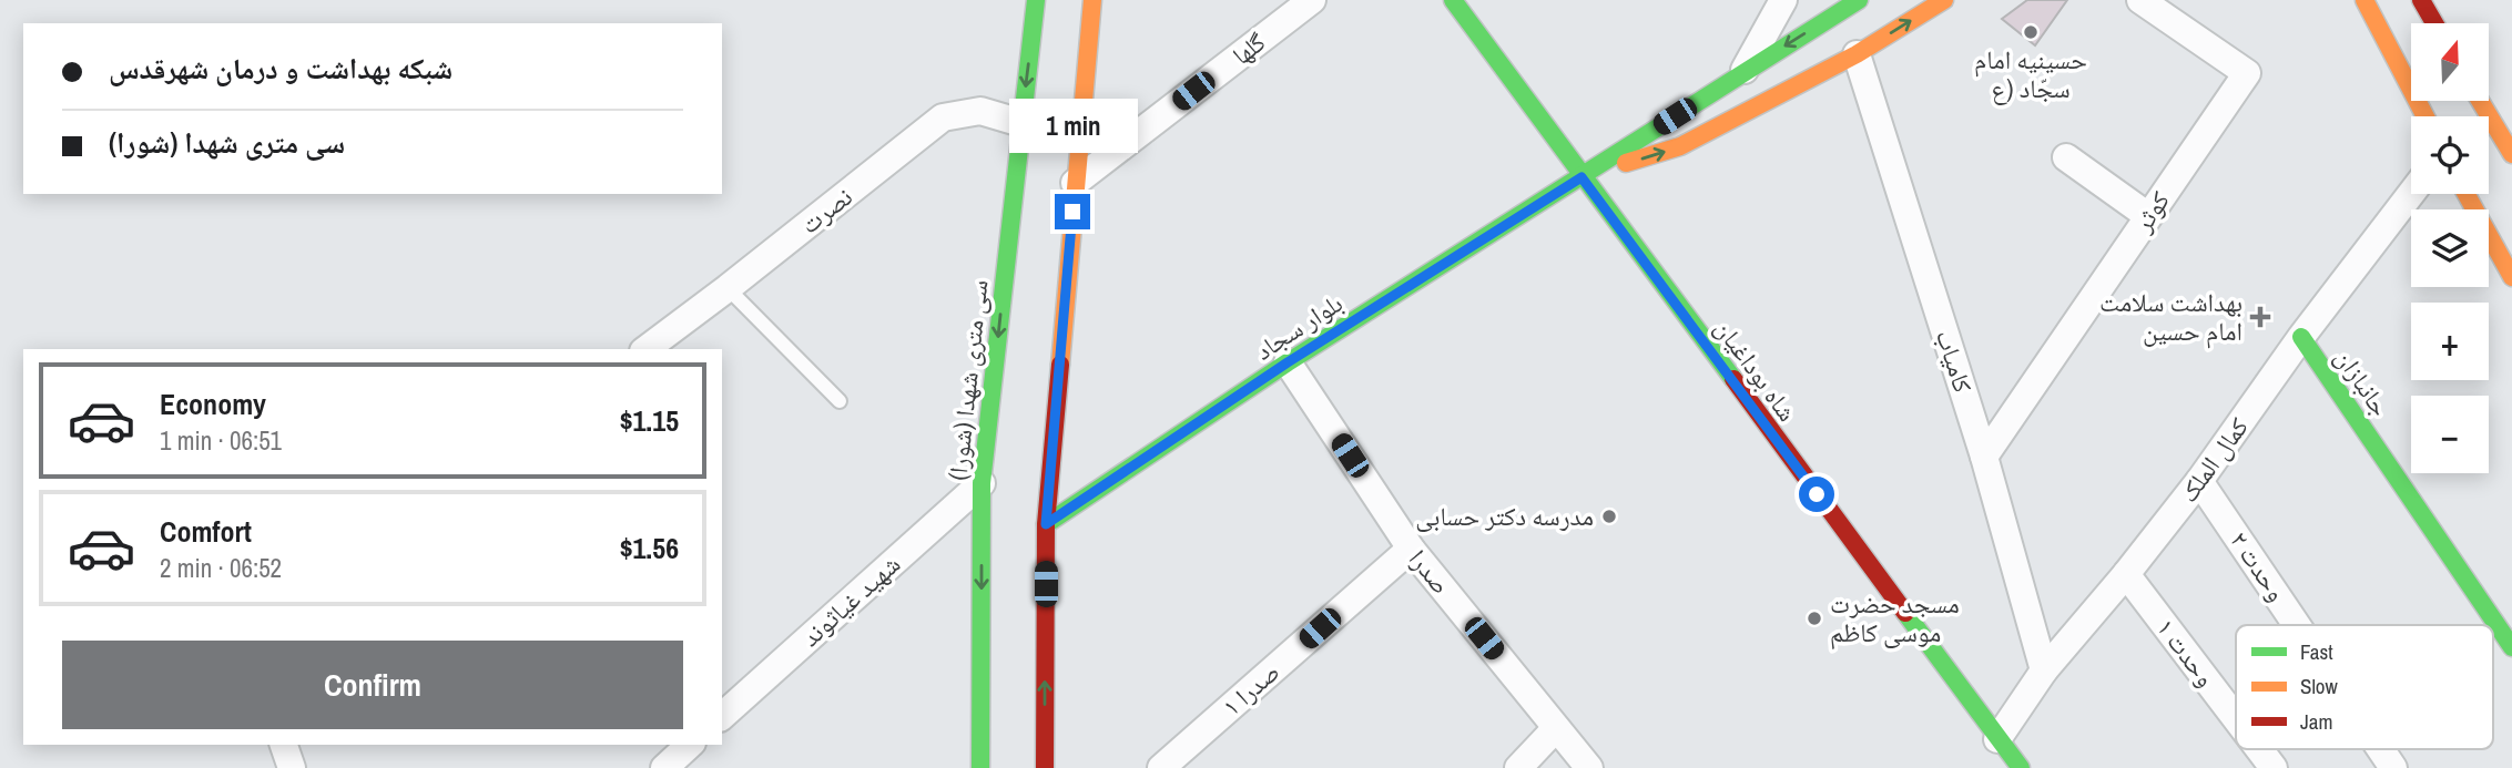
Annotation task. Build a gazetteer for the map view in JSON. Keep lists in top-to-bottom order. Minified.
{"streets":{"main road":["بلوار سجاد","شاه بوداغیان","سی متری شهدا (شورا)","جانبازان"],"street":["گلها","نصرت","کوثر","کامیاب","کمال الملک","وحدت ۲","صدرا","شهید غیاثوند","وحدت ۱","صدرا ۱"]},"crossings":[["نصرت","سی متری شهدا (شورا)"],["کوثر","کامیاب"],["بلوار سجاد","کامیاب"],["بلوار سجاد","شاه بوداغیان"],["بلوار سجاد","صدرا"],["کامیاب","کمال الملک"],["شاه بوداغیان","کمال الملک"],["سی متری شهدا (شورا)","شهید غیاثوند"],["جانبازان","کمال الملک"],["کمال الملک","وحدت ۲"],["کمال الملک","وحدت ۱"],["صدرا","صدرا ۱"]],"places":{"other":["حسینیه امام سجّاد (ع","مدرسه دکتر حسابی","مسجد حضرت موسی کاظم"],"health":["بهداشت سلامت امام حسین"]},"legend":["Fast","Slow","Jam"],"north":"top","page":{"map_buttons":["+","−"],"banner":["شبکه بهداشت و درمان شهرقدس","سی متری شهدا (شورا)"],"bubble":"1 min","list":[{"name":"Economy","note":"1 min · 06:51","value":"$1.15"},{"name":"Comfort","note":"2 min · 06:52","value":"$1.56"}],"buttons":"Confirm"}}
